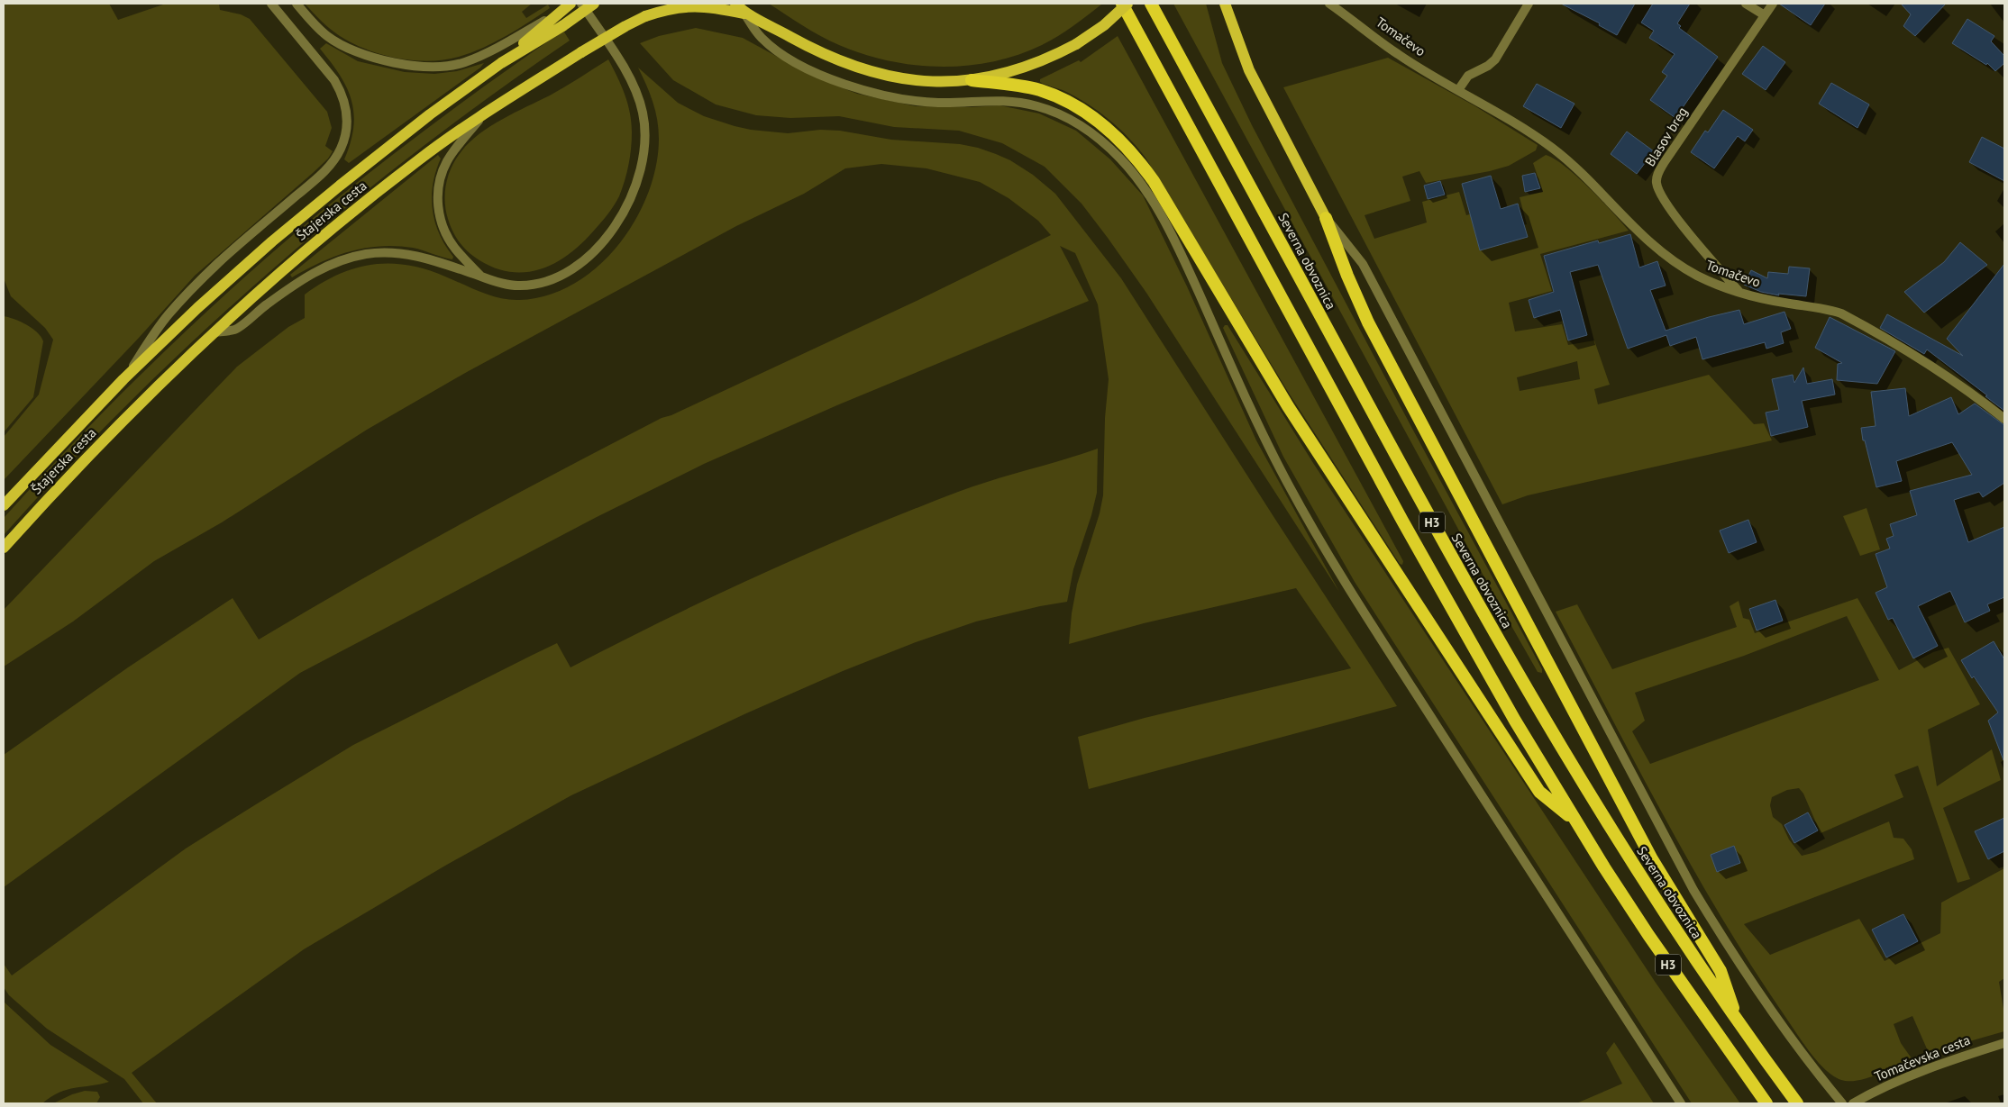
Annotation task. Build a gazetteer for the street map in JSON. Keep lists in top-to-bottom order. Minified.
{"streets":{"highway":["Severna obvoznica","H3"],"main road":["Štajerska cesta"],"street":["Tomačevo","Blasov breg","Tomačevska cesta"]},"crossings":[["Tomačevo","Blasov breg"]]}
